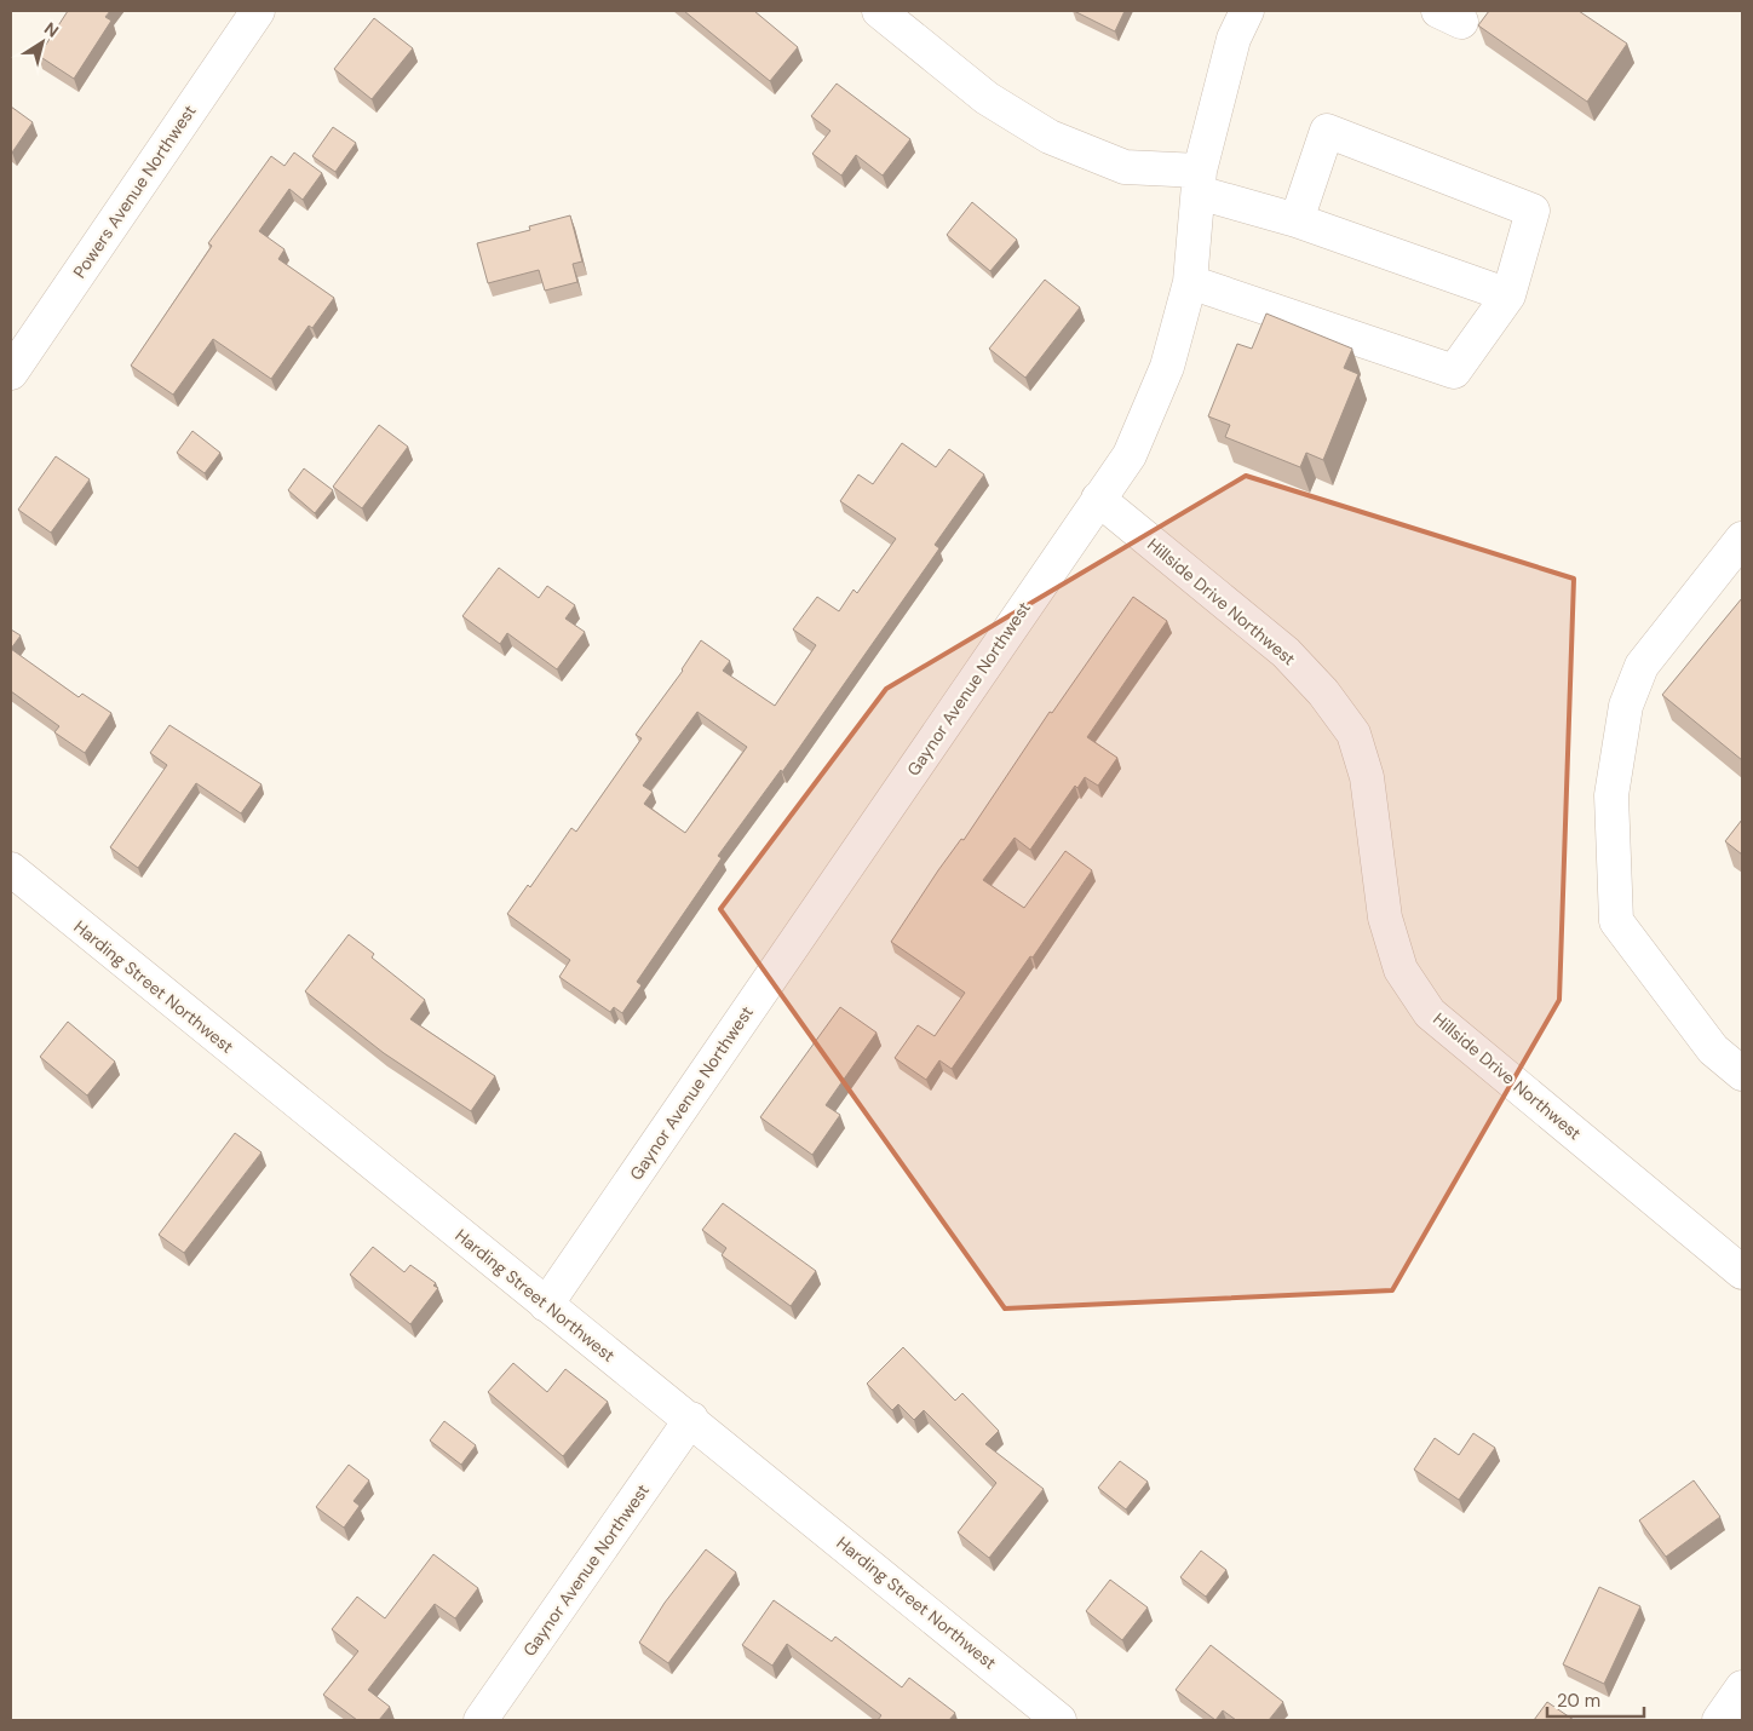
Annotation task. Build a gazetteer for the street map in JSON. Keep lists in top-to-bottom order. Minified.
{"streets":{"street":["Powers Avenue Northwest","Hillside Drive Northwest","Gaynor Avenue Northwest","Harding Street Northwest"]},"crossings":[["Hillside Drive Northwest","Gaynor Avenue Northwest"],["Gaynor Avenue Northwest","Harding Street Northwest"]],"scale_bar":"20 m","north":"top right"}
